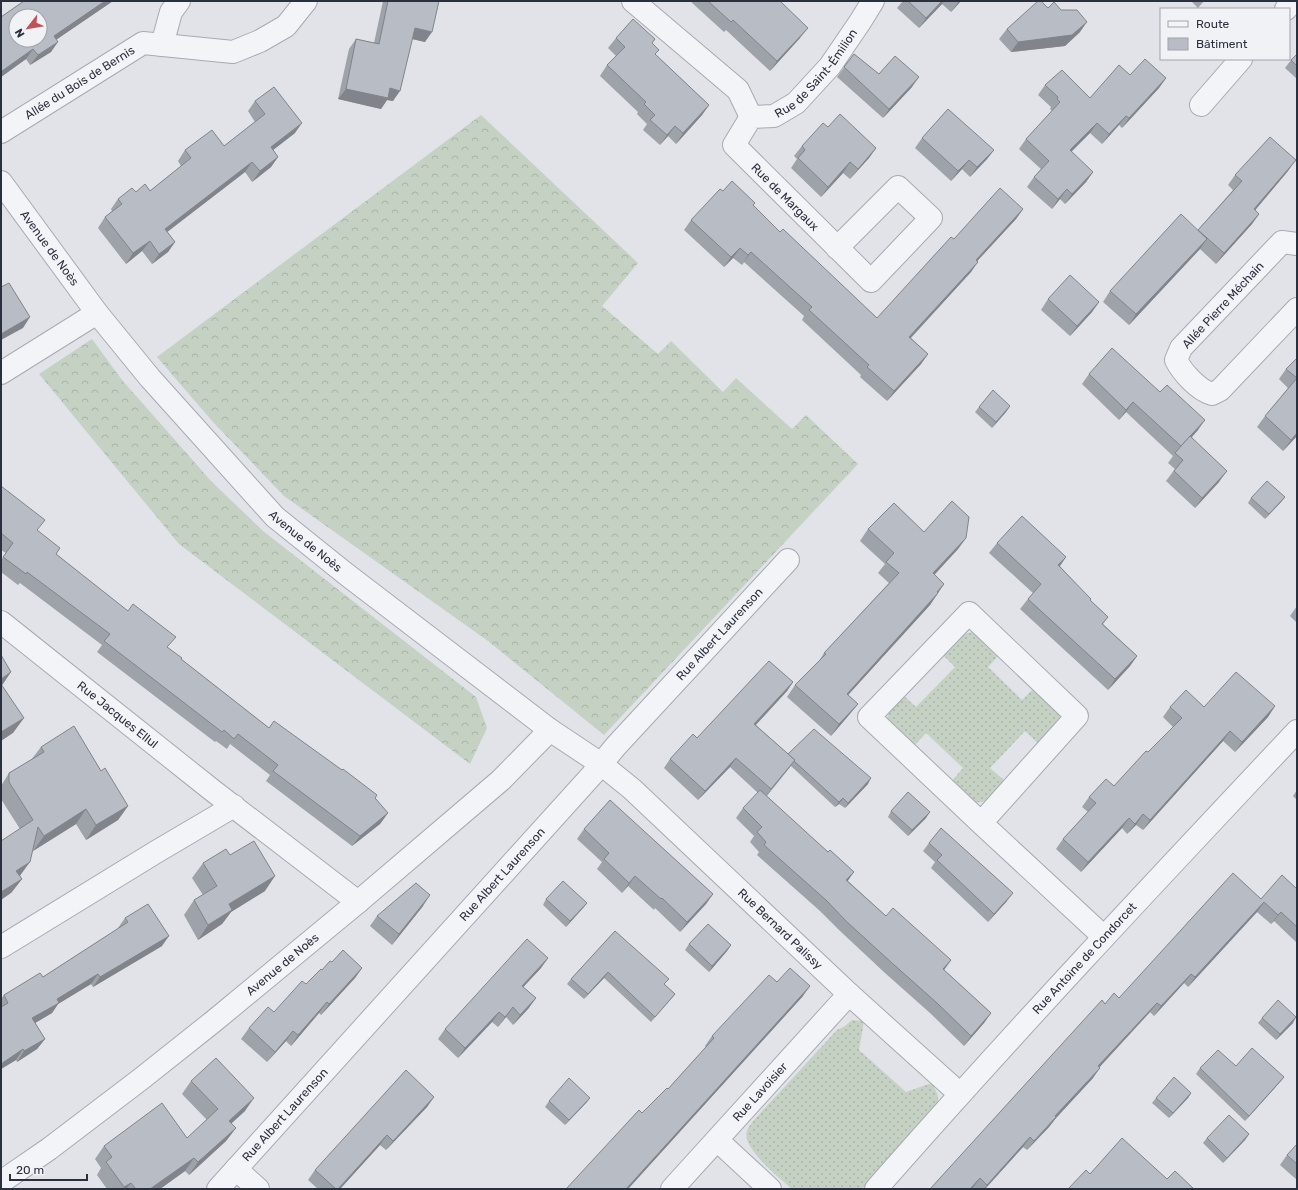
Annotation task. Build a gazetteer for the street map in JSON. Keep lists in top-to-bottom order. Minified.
{"streets":{"street":["Rue de Saint-Émilion","Allée du Bois de Bernis","Rue de Margaux","Avenue de Noès","Allée Pierre Méchain","Rue Albert Laurenson","Rue Jacques Ellul","Rue Bernard Palissy","Rue Antoine de Condorcet","Rue Lavoisier"]},"crossings":[["Rue de Saint-Émilion","Rue de Margaux"],["Avenue de Noès","Rue Albert Laurenson"],["Avenue de Noès","Rue Jacques Ellul"],["Avenue de Noès","Rue Bernard Palissy"],["Rue Albert Laurenson","Rue Bernard Palissy"],["Rue Bernard Palissy","Rue Antoine de Condorcet"],["Rue Bernard Palissy","Rue Lavoisier"]],"legend":["Route","Bâtiment"],"scale_bar":"20 m","north":"bottom left"}
